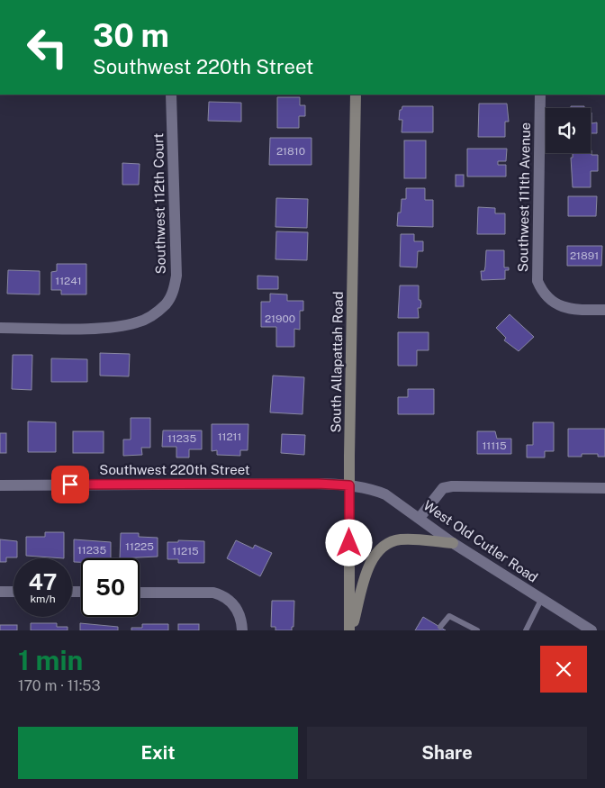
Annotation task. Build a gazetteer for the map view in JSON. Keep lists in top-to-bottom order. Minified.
{"streets":{"main road":["South Allapattah Road"],"street":["Southwest 111th Avenue","Southwest 112th Court","Southwest 220th Street","West Old Cutler Road"]},"crossings":[["South Allapattah Road","Southwest 220th Street"],["South Allapattah Road","West Old Cutler Road"],["Southwest 220th Street","West Old Cutler Road"]],"house_numbers":["21810","21891","11241","21900","11211","11235","11115","11225","11235","11215"],"page":{"turn":["30 m","Southwest 220th Street"],"speed":"47 km/h","limit":"50","heading":["1 min","170 m · 11:53"],"buttons":["Exit","Share"]}}
